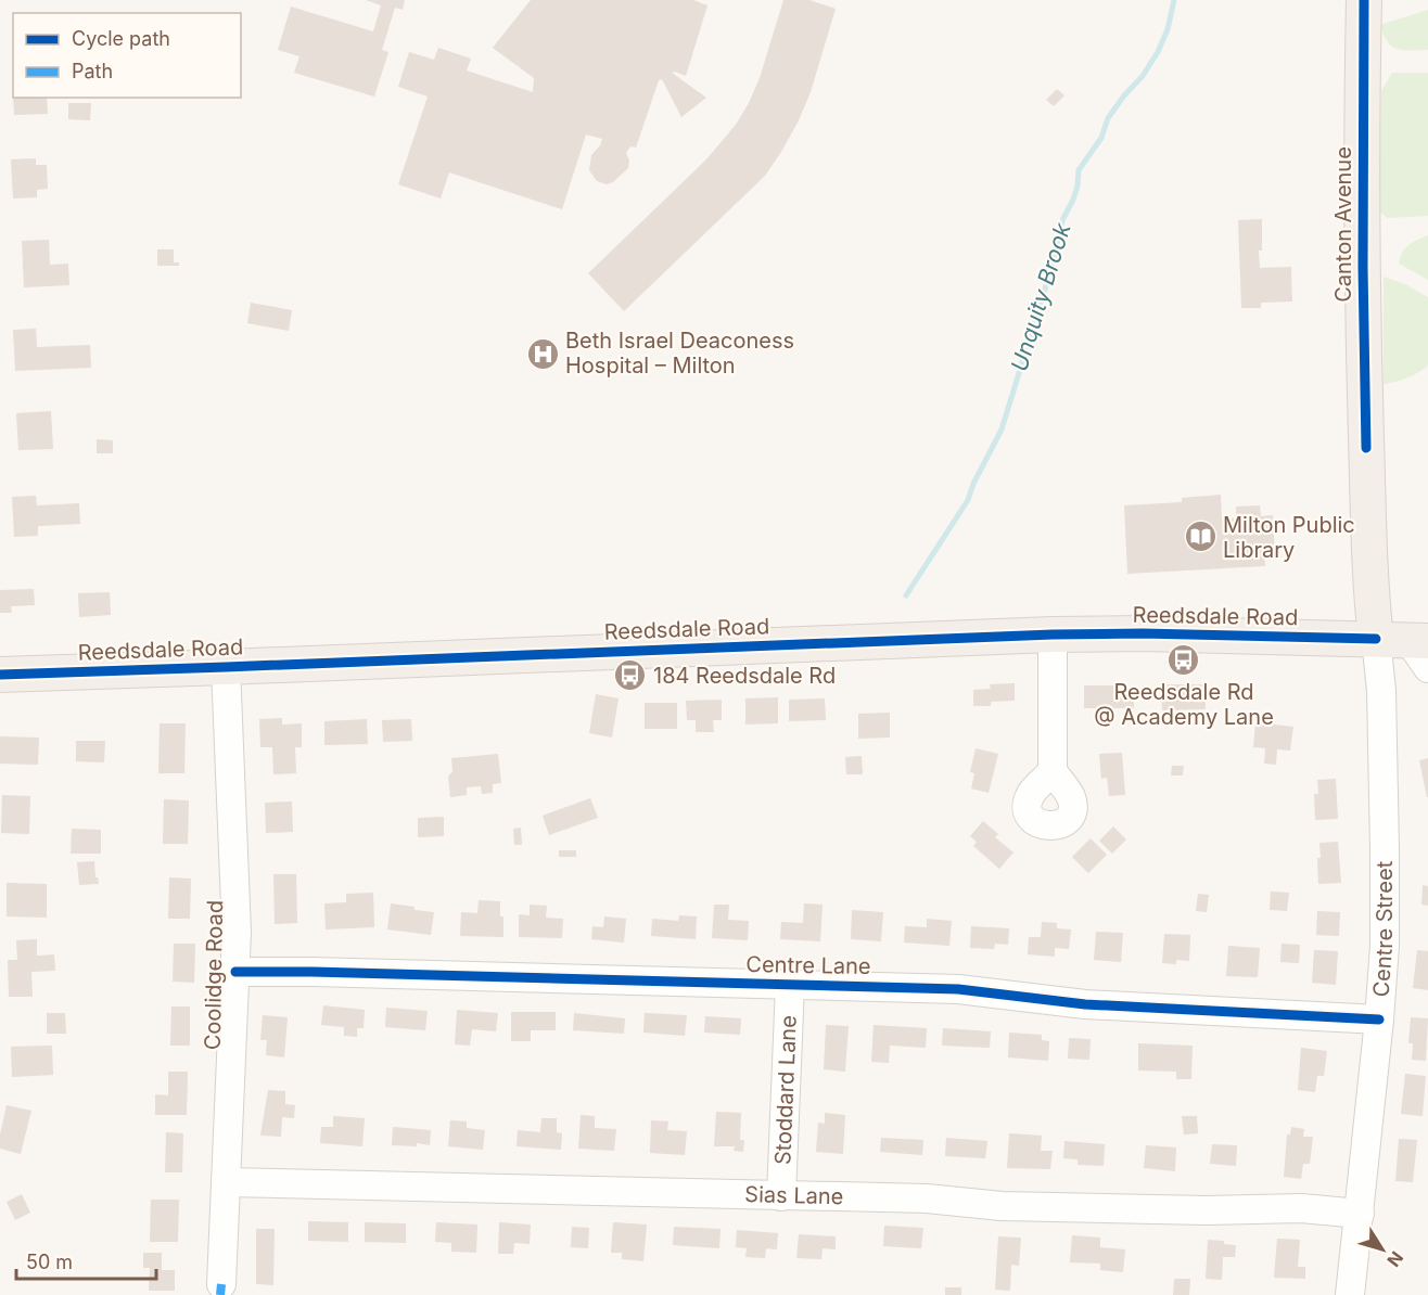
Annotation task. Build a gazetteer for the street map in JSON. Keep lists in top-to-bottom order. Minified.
{"streets":{"main road":["Canton Avenue","Reedsdale Road"],"street":["Centre Street","Centre Lane","Coolidge Road","Stoddard Lane","Sias Lane"]},"crossings":[["Canton Avenue","Reedsdale Road"],["Canton Avenue","Centre Street"],["Reedsdale Road","Centre Street"],["Reedsdale Road","Coolidge Road"],["Centre Street","Centre Lane"],["Centre Street","Sias Lane"],["Centre Lane","Coolidge Road"],["Centre Lane","Stoddard Lane"],["Coolidge Road","Sias Lane"],["Stoddard Lane","Sias Lane"]],"water":["Unquity Brook"],"places":{"hospital":["Beth Israel Deaconess Hospital – Milton"],"library":["Milton Public Library"],"bus stop":["Reedsdale Rd @ Academy Lane","184 Reedsdale Rd"]},"legend":["Cycle path","Path"],"scale_bar":"50 m","north":"bottom right"}
